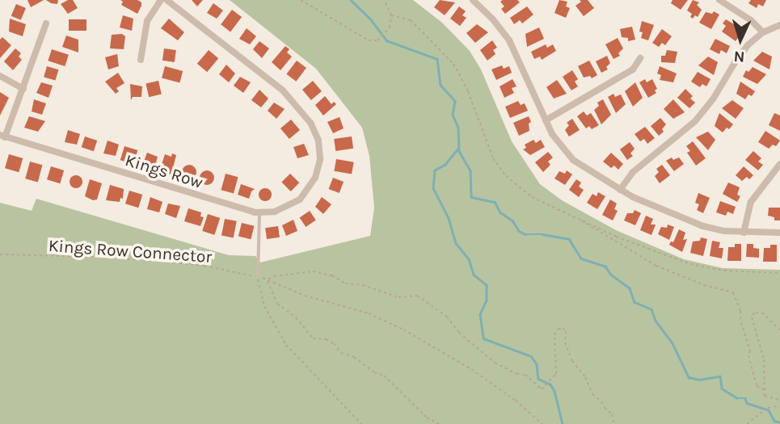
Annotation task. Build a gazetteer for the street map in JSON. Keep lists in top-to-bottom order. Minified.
{"streets":{"street":["Kings Row"],"path":["Kings Row Connector"]},"north":"bottom"}
